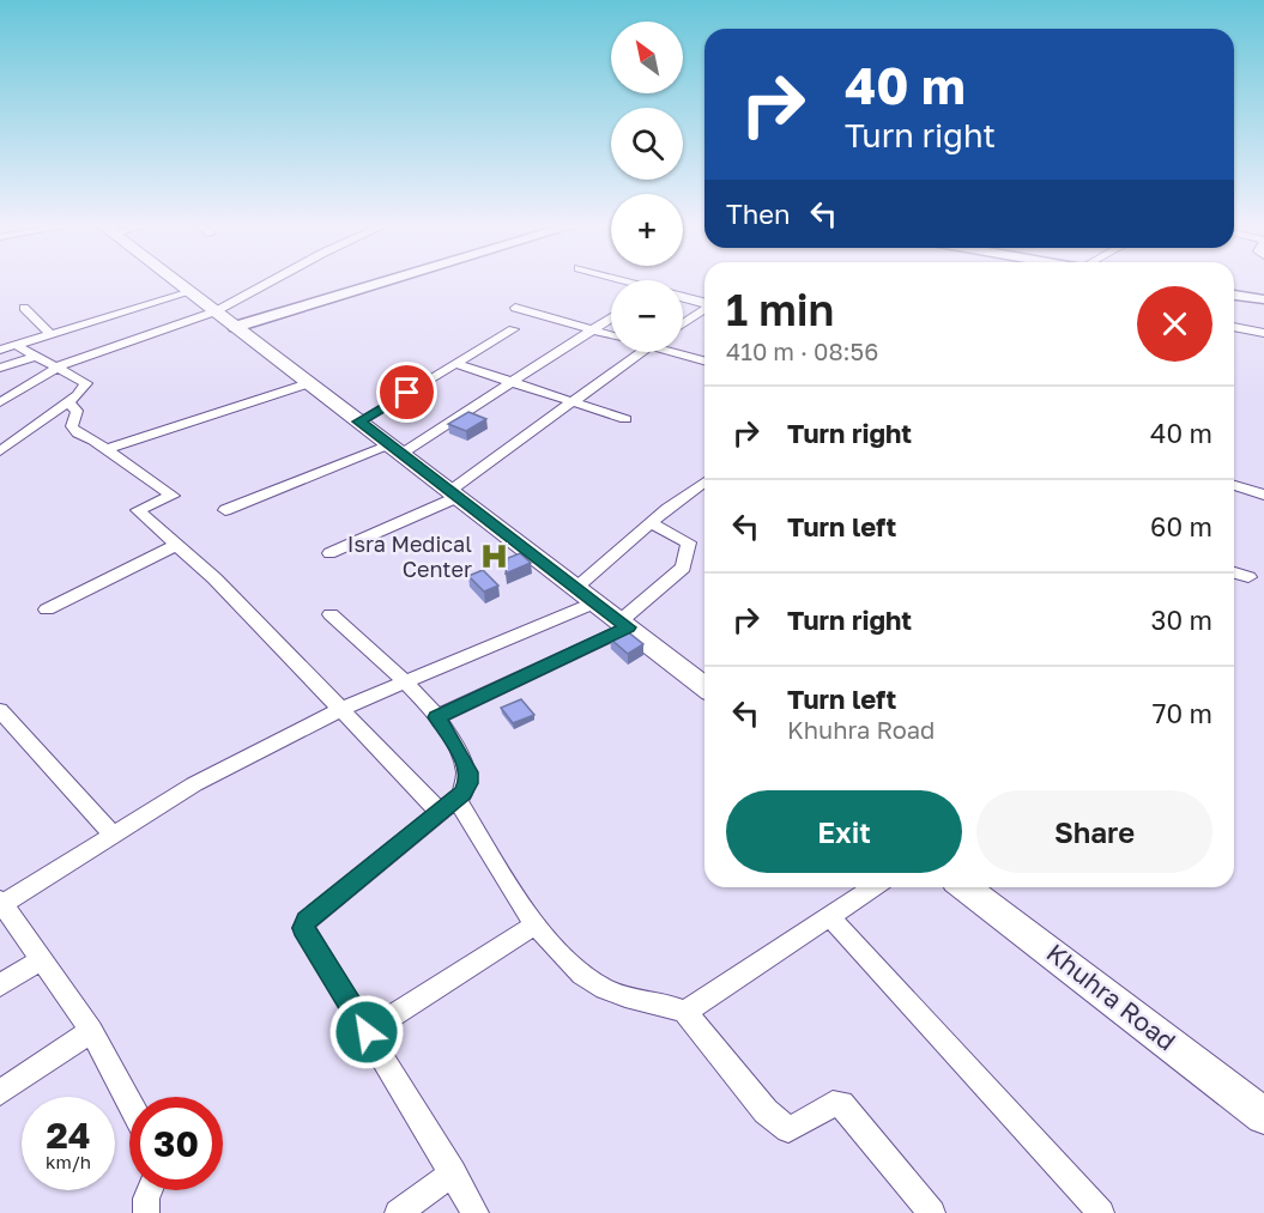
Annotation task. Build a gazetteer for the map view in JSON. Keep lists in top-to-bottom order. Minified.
{"streets":{"main road":["Khuhra Road"]},"places":{"hospital":["Isra Medical Center"]},"north":"top left","page":{"map_buttons":["+","−"],"turn":["40 m","Turn right"],"then":"Then","heading":["1 min","410 m · 08:56"],"list":[{"name":"Turn right","value":"40 m"},{"name":"Turn left","value":"60 m"},{"name":"Turn right","value":"30 m"},{"name":"Turn left","note":"Khuhra Road","value":"70 m"}],"buttons":["Exit","Share"],"speed":"24 km/h","limit":"30"}}
